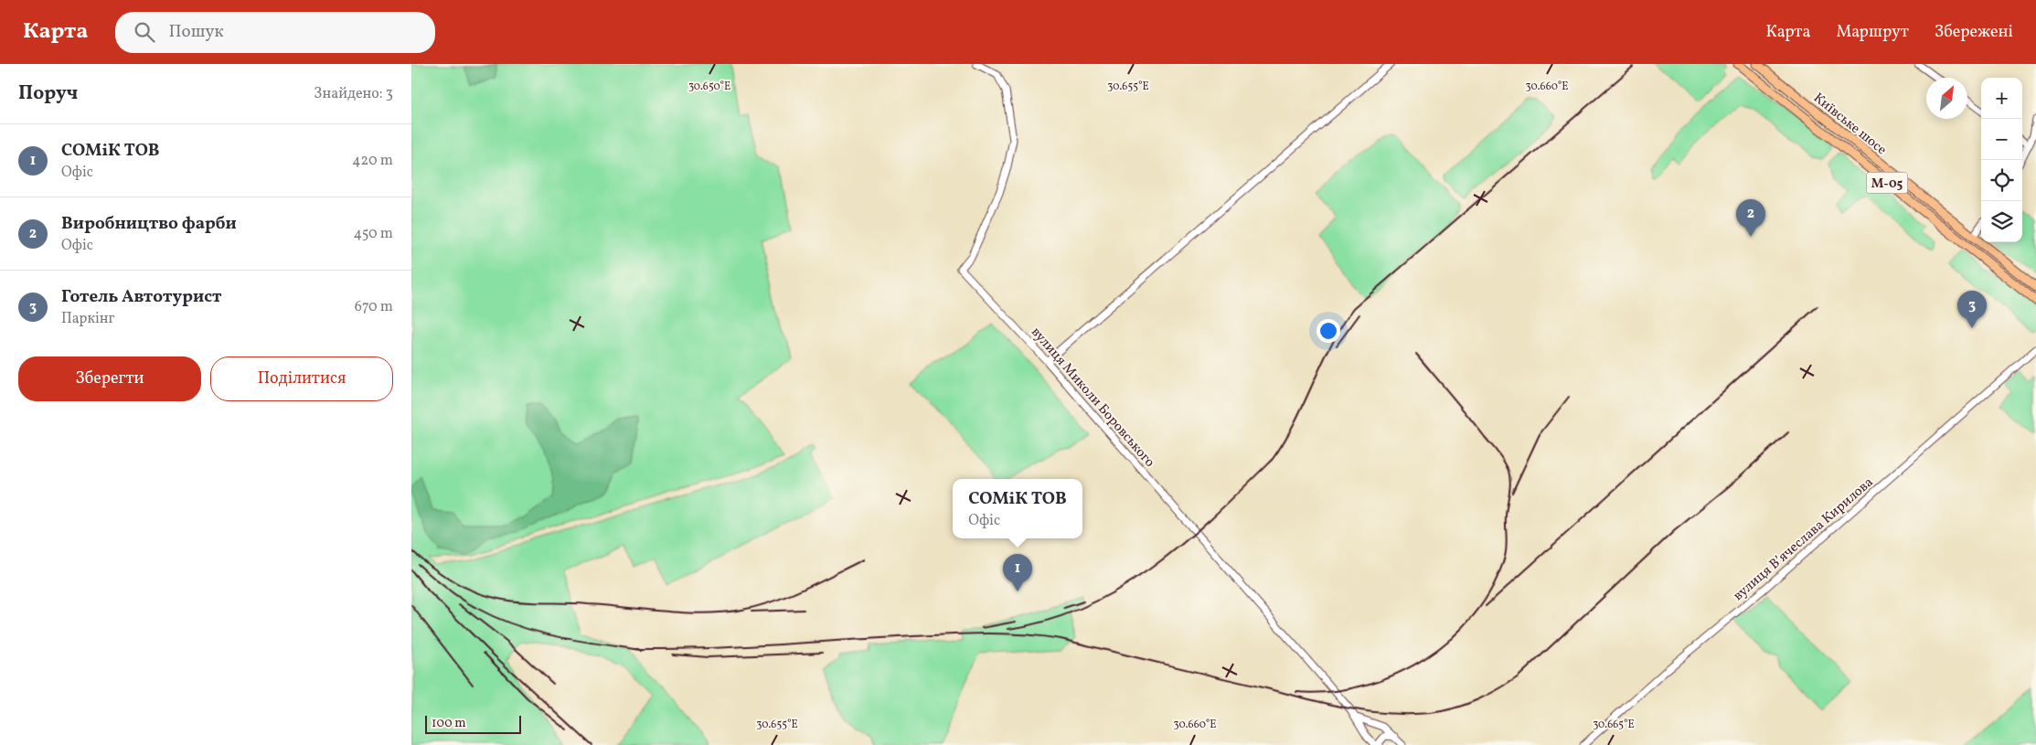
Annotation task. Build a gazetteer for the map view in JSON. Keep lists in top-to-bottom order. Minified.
{"streets":{"main road":["Київське шосе","М-05"],"street":["вулиця Миколи Боровського","вулиця Вʼячеслава Кирилова"]},"scale_bar":"100 m","north":"top right","page":{"header":"Карта","search":"Пошук","nav":["Карта","Маршрут","Збережені"],"heading":["Поруч","Знайдено: 3"],"map_buttons":["+","−"],"list":[{"mark":"1","name":"СОМіК ТОВ","note":"Офіс","value":"420 m"},{"mark":"2","name":"Виробництво фарби","note":"Офіс","value":"450 m"},{"mark":"3","name":"Готель Автотурист","note":"Паркінг","value":"670 m"}],"pins":["2","3","1"],"buttons":["Зберегти","Поділитися"],"popup":["СОМіК ТОВ","Офіс"],"scale":"100 m"},"coordinates":["30.650°E","30.655°E","30.660°E","30.665°E"]}
